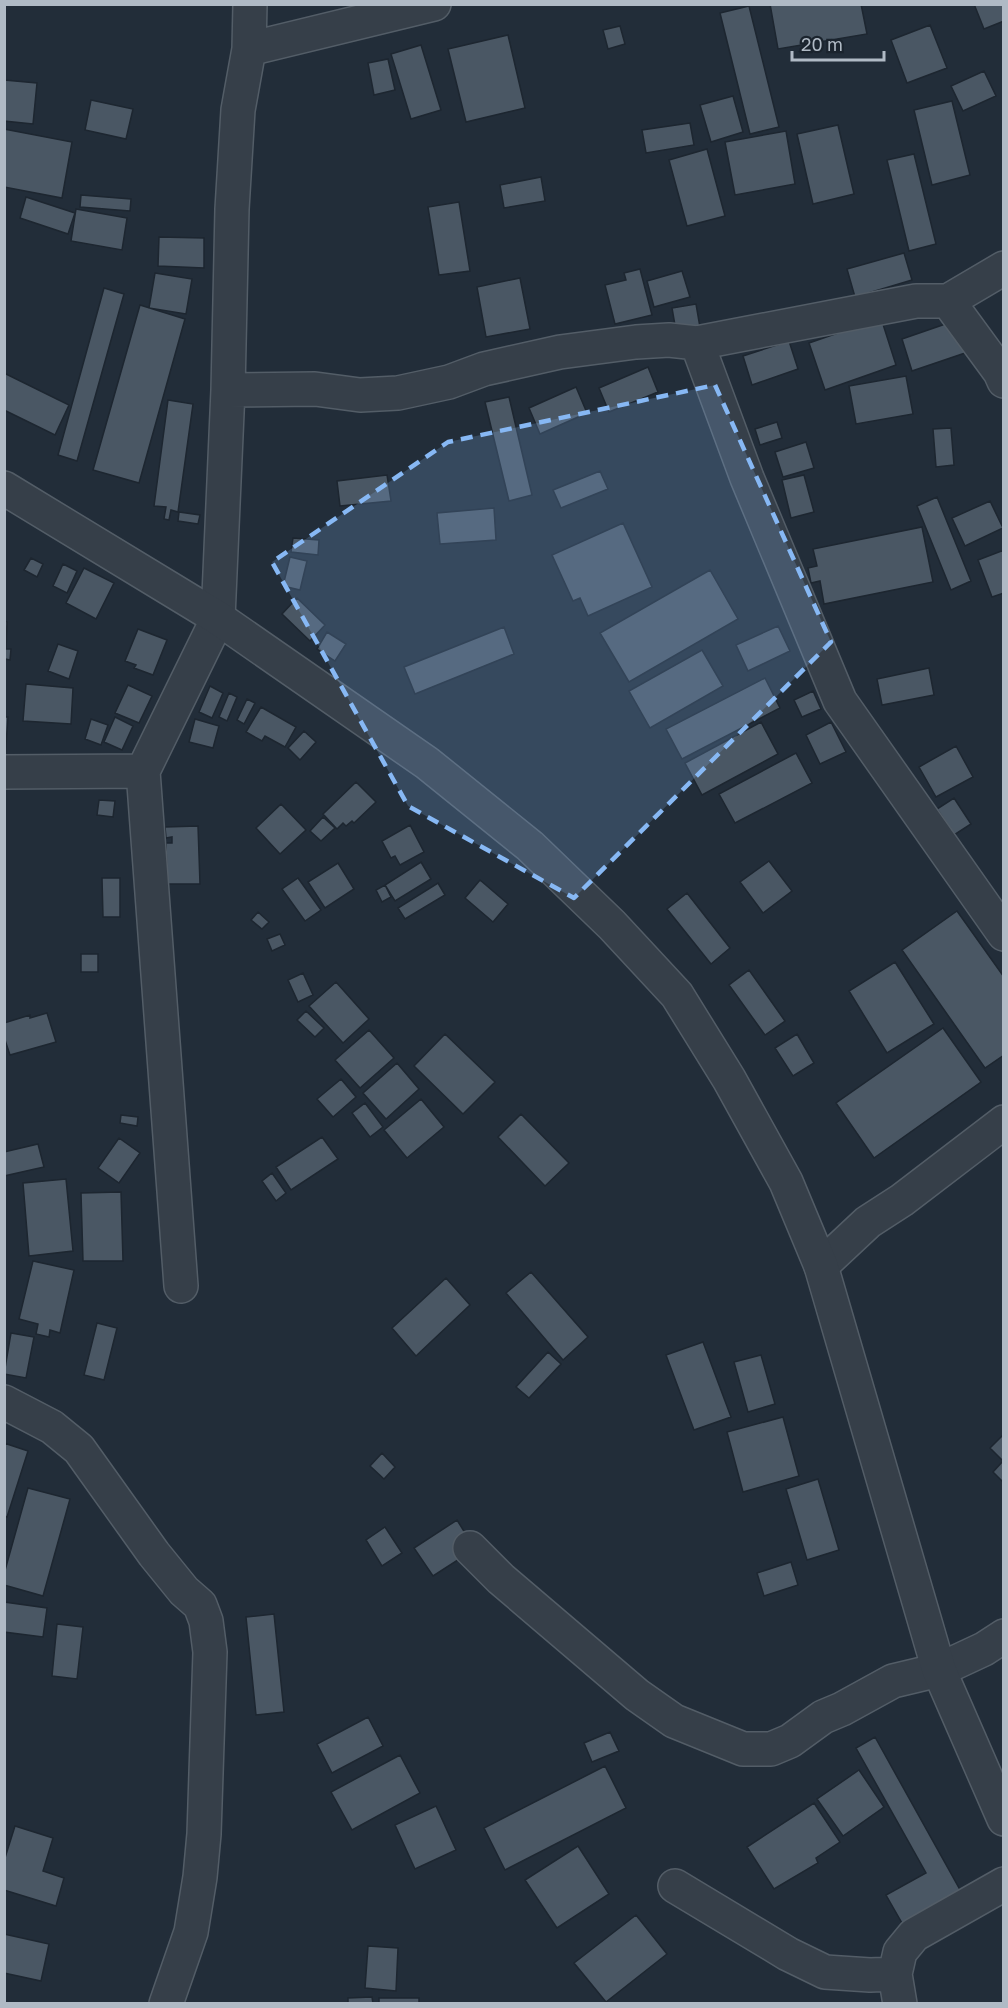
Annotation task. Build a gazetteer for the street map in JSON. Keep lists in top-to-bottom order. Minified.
{"scale_bar":"20 m"}
